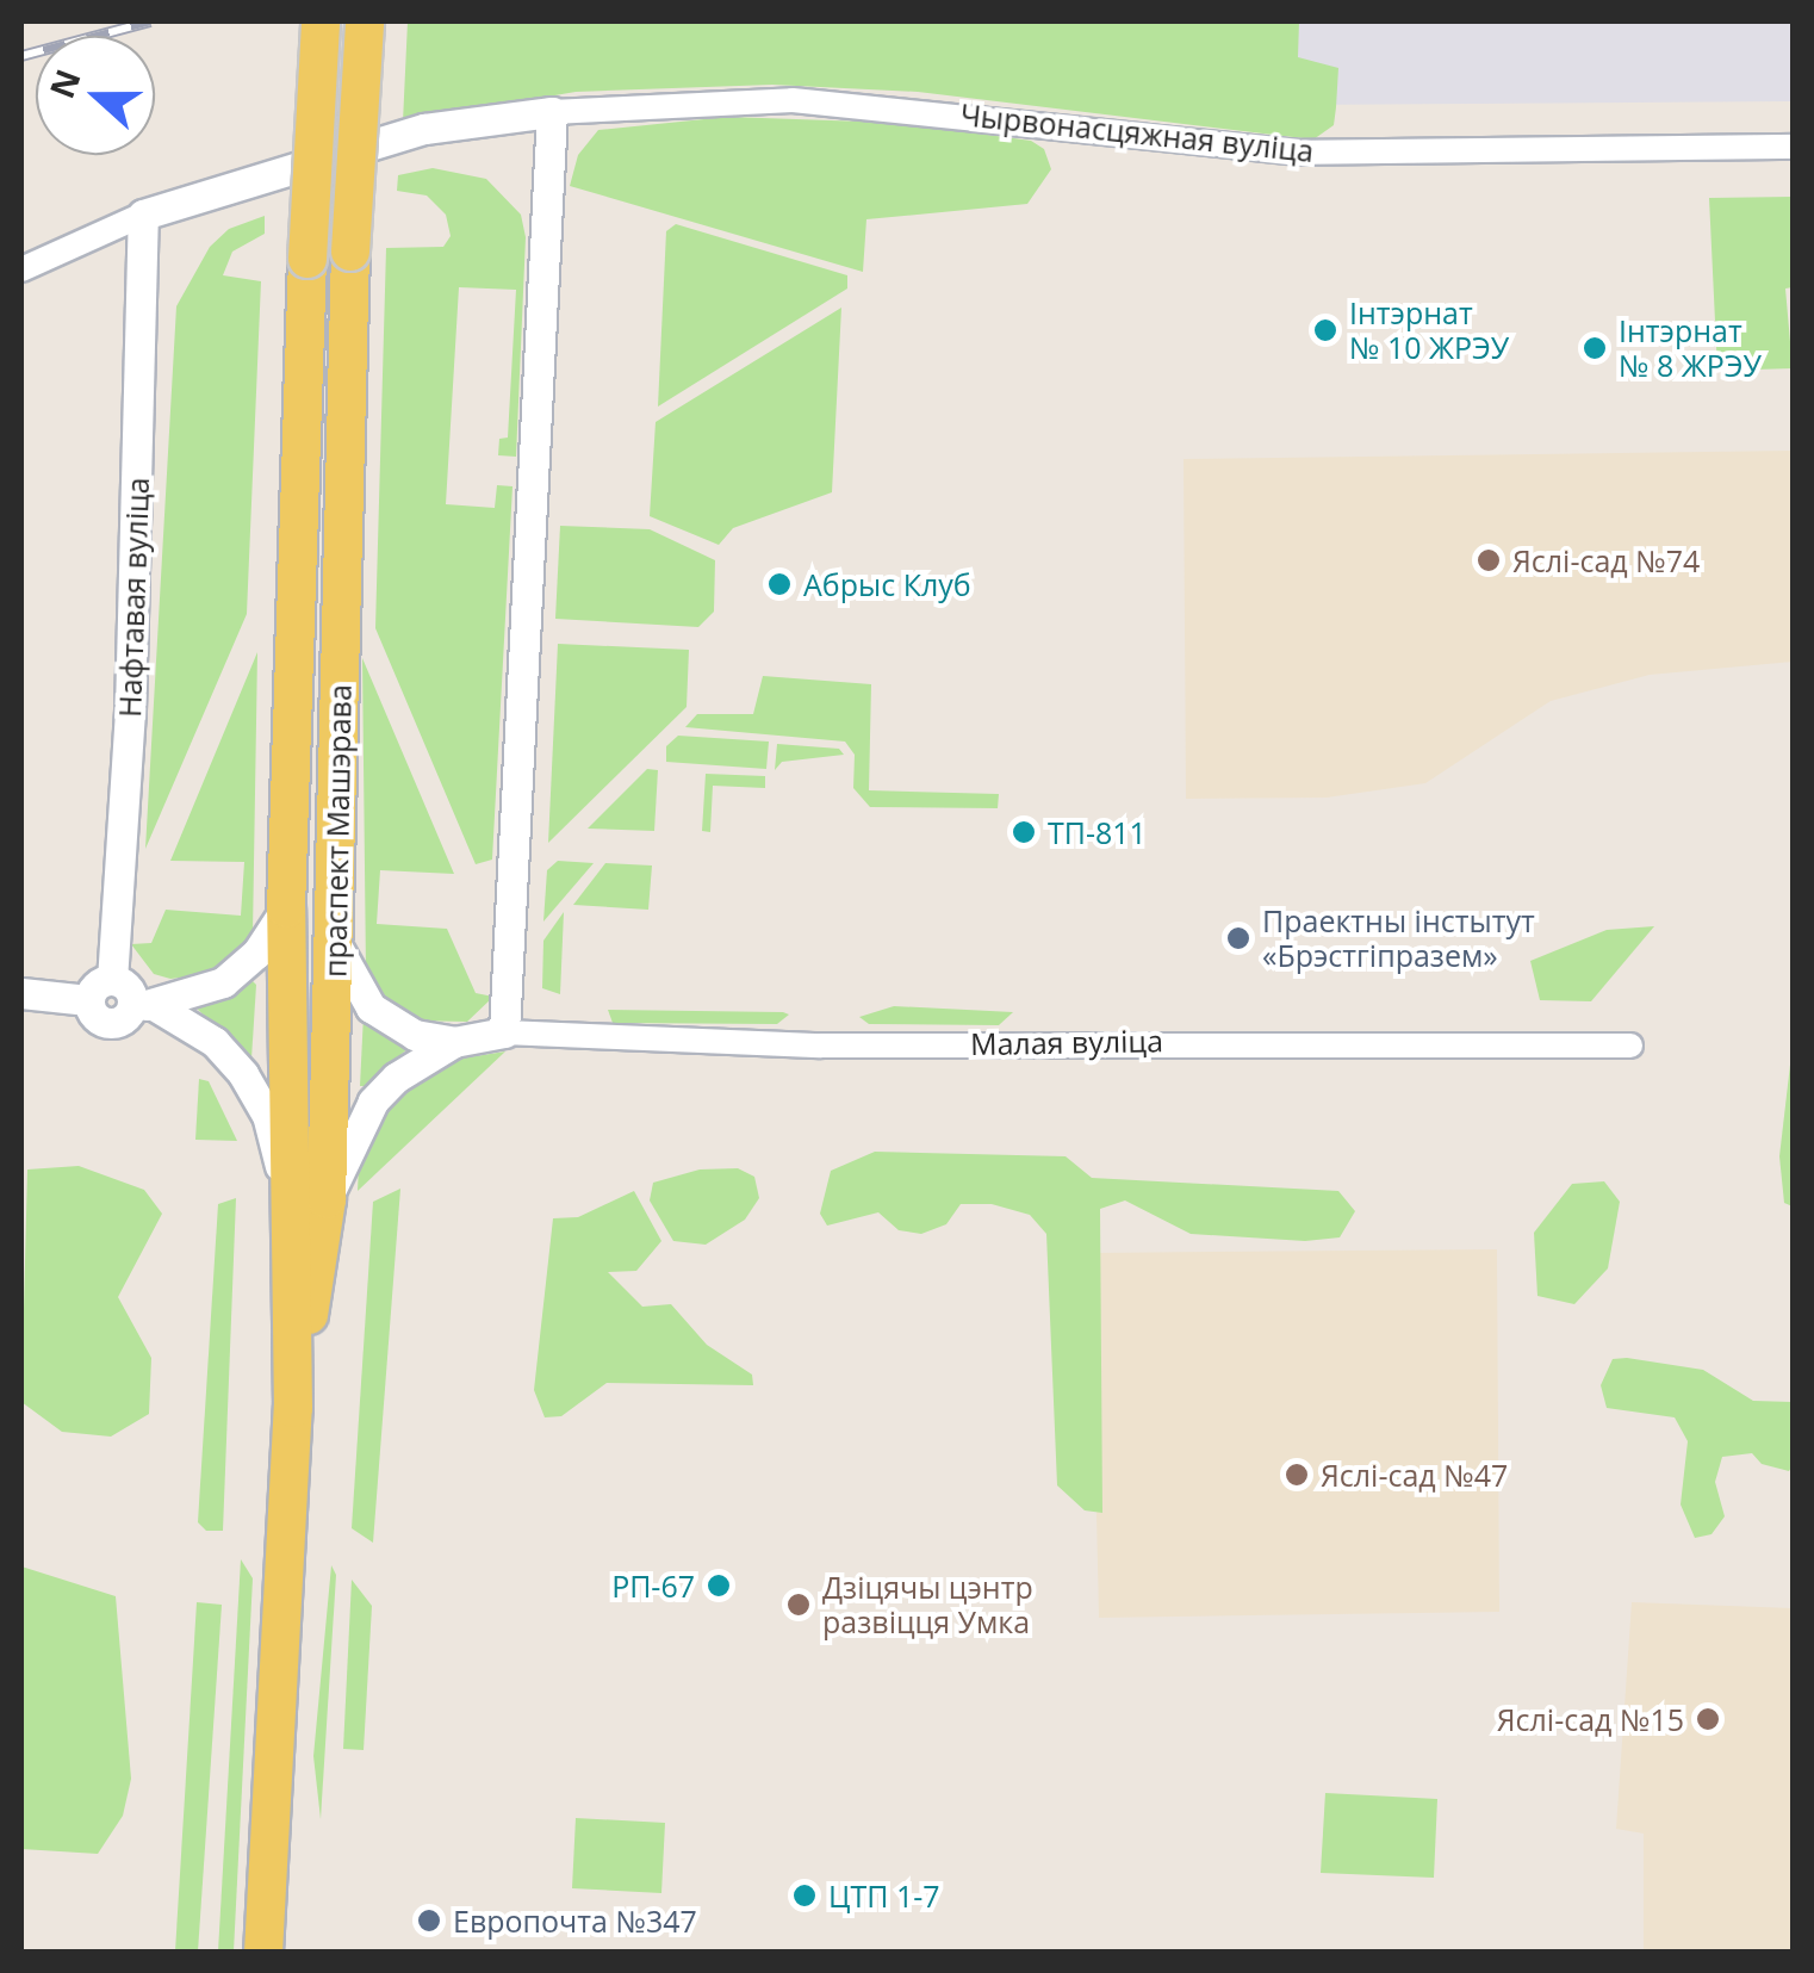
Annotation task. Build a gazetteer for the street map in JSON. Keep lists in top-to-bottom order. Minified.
{"streets":{"main road":["праспект Машэрава"],"street":["Чырвонасцяжная вуліца","Нафтавая вуліца","Малая вуліца"]},"places":["Інтэрнат № 10 ЖРЭУ","Інтэрнат № 8 ЖРЭУ","Яслі-сад №74","Абрыс Клуб","ТП-811","Праектны інстытут «Брэстгіпразем»","Яслі-сад №47","РП-67","Дзіцячы цэнтр развіцця Умка","Яслі-сад №15","ЦТП 1-7","Европочта №347"],"north":"left"}
